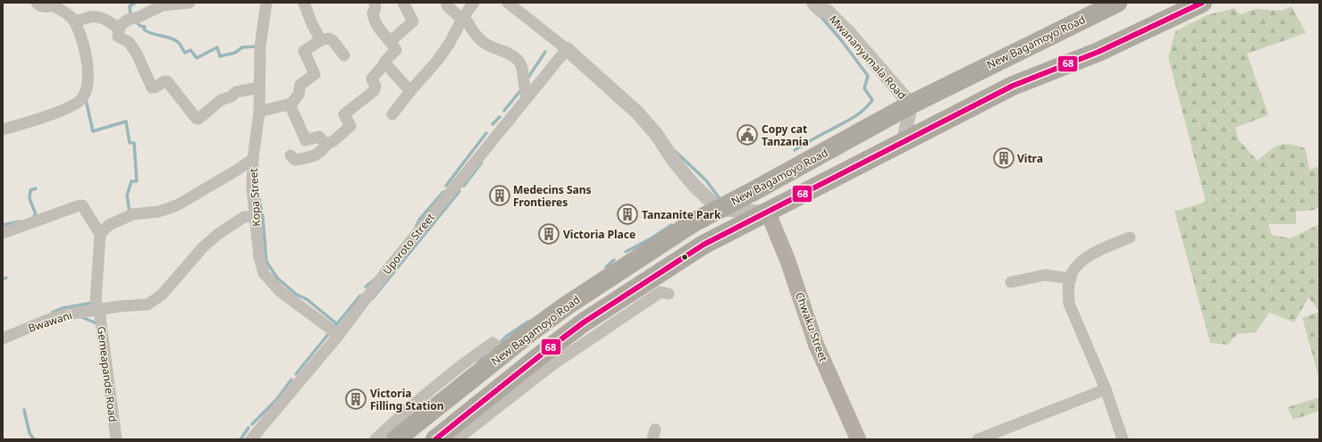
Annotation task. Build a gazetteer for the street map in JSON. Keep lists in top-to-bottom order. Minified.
{"streets":{"highway":["New Bagamoyo Road"],"main road":["Chwaku Street"],"street":["Mwananyamala Road","Kopa Street","Uporoto Street","Bwawani","Gemeapande Road"]},"crossings":[["New Bagamoyo Road","Mwananyamala Road"],["New Bagamoyo Road","Chwaku Street"],["Kopa Street","Uporoto Street"],["Kopa Street","Bwawani"],["Bwawani","Gemeapande Road"]],"places":{"public building":["Copy cat Tanzania"],"building":["Vitra","Medecins Sans Frontieres","Tanzanite Park","Victoria Place","Victoria Filling Station"]},"lines":["transit line 68"]}
